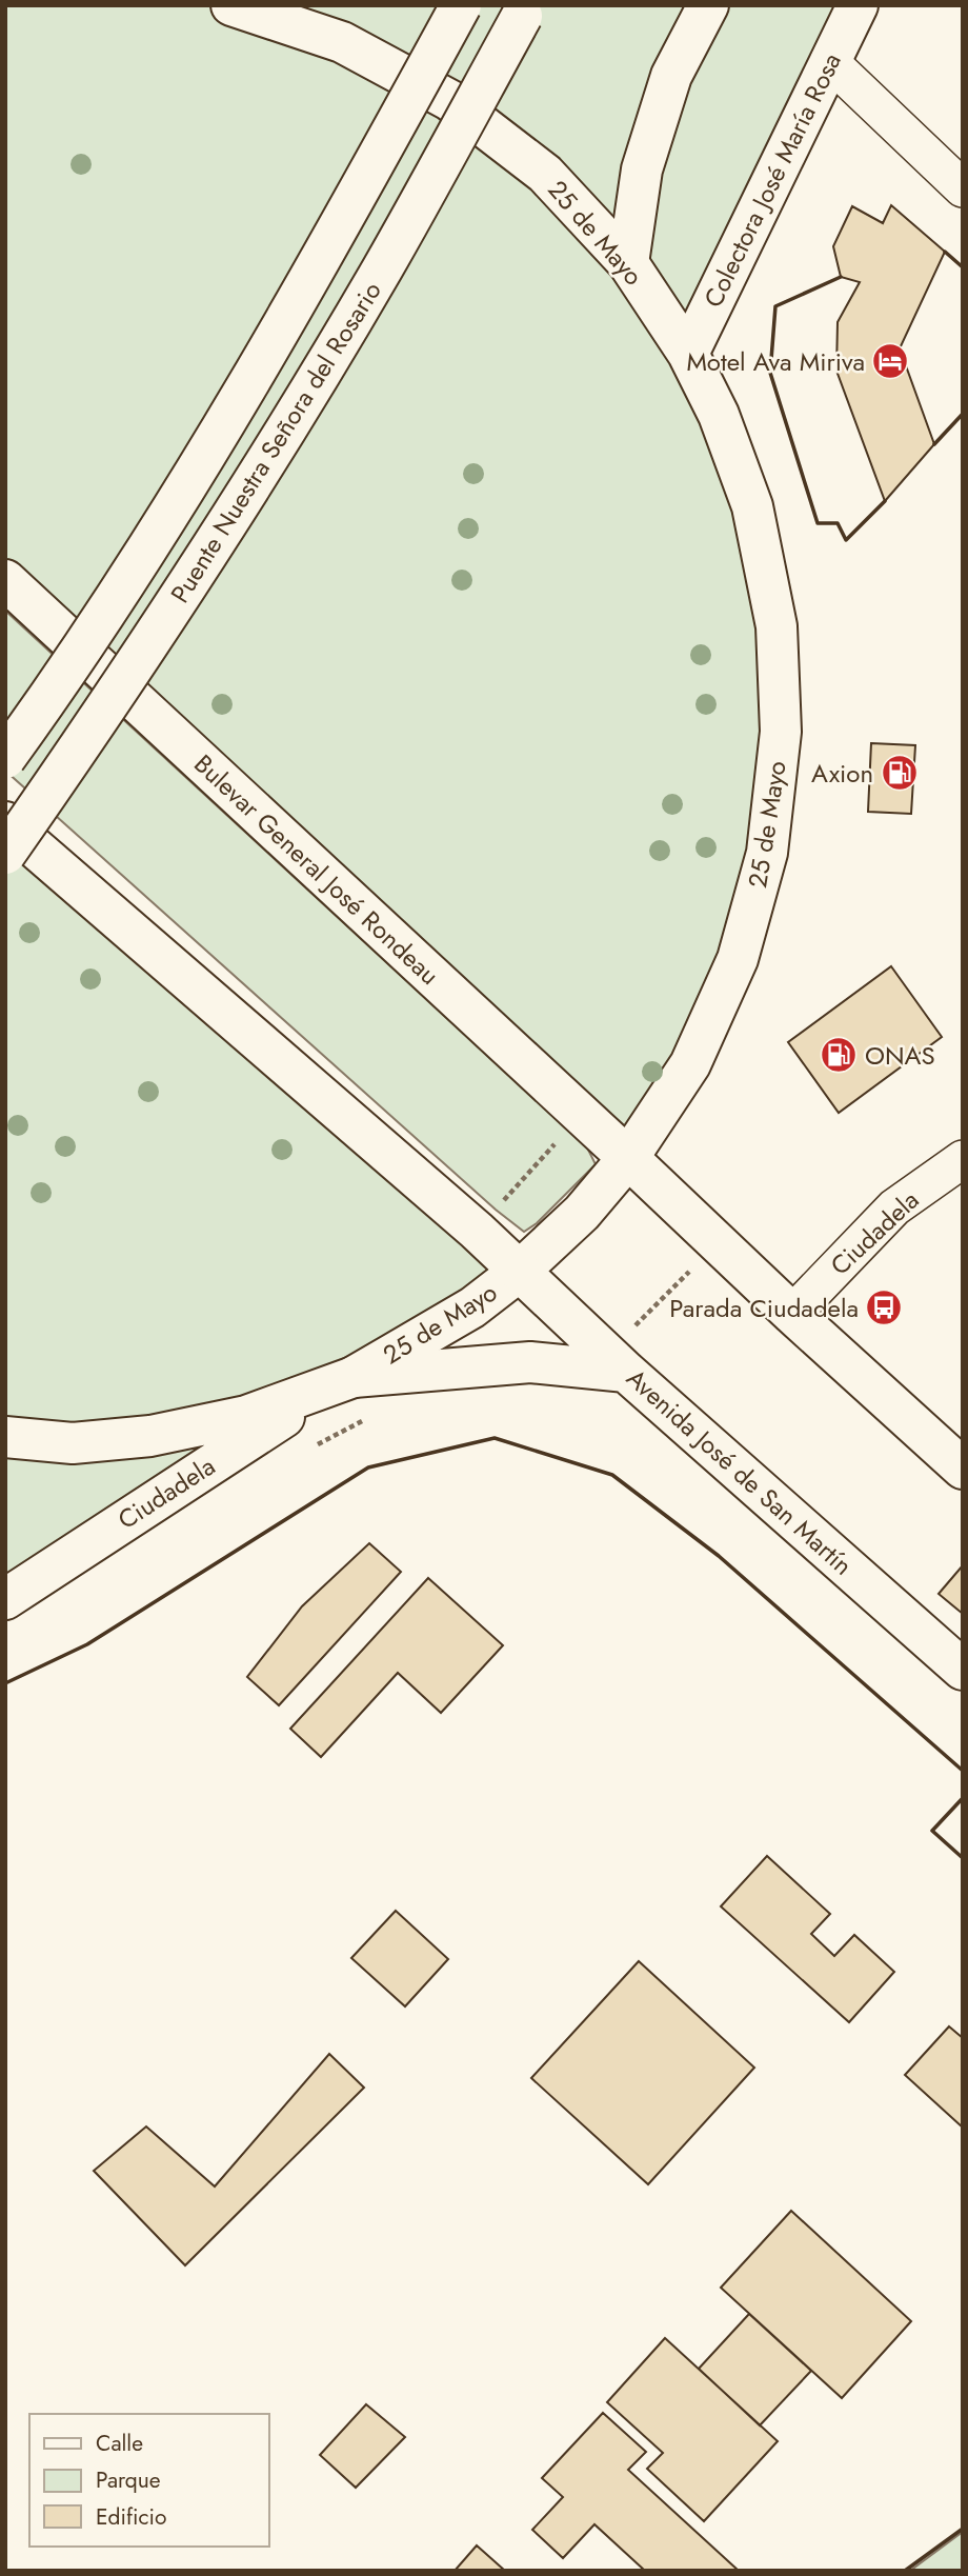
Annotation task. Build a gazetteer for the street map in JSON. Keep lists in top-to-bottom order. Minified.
{"streets":{"main road":["Colectora José María Rosa","25 de Mayo","Puente Nuestra Señora del Rosario","Bulevar General José Rondeau","Ciudadela","Avenida José de San Martín"]},"crossings":[["Colectora José María Rosa","25 de Mayo"],["25 de Mayo","Bulevar General José Rondeau"],["25 de Mayo","Ciudadela"],["25 de Mayo","Avenida José de San Martín"]],"places":{"hotel":["Motel Ava Miriva"],"fuel station":["Axion","ONAS"],"bus stop":["Parada Ciudadela"]},"legend":["Calle","Parque","Edificio"]}
